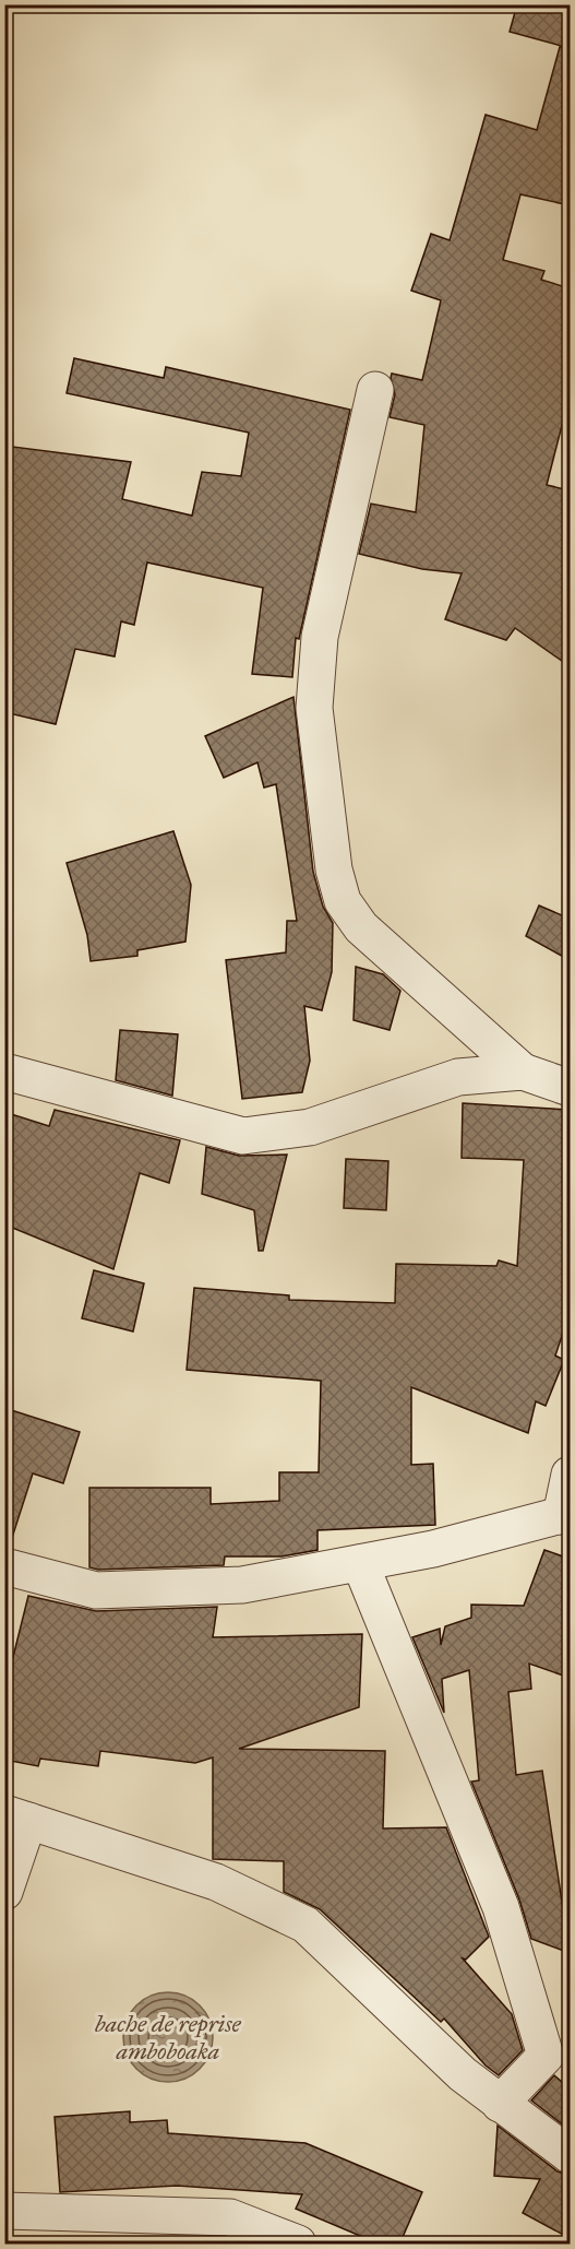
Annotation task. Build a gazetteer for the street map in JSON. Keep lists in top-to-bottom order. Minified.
{"water":["bache de reprise amboboaka"]}
